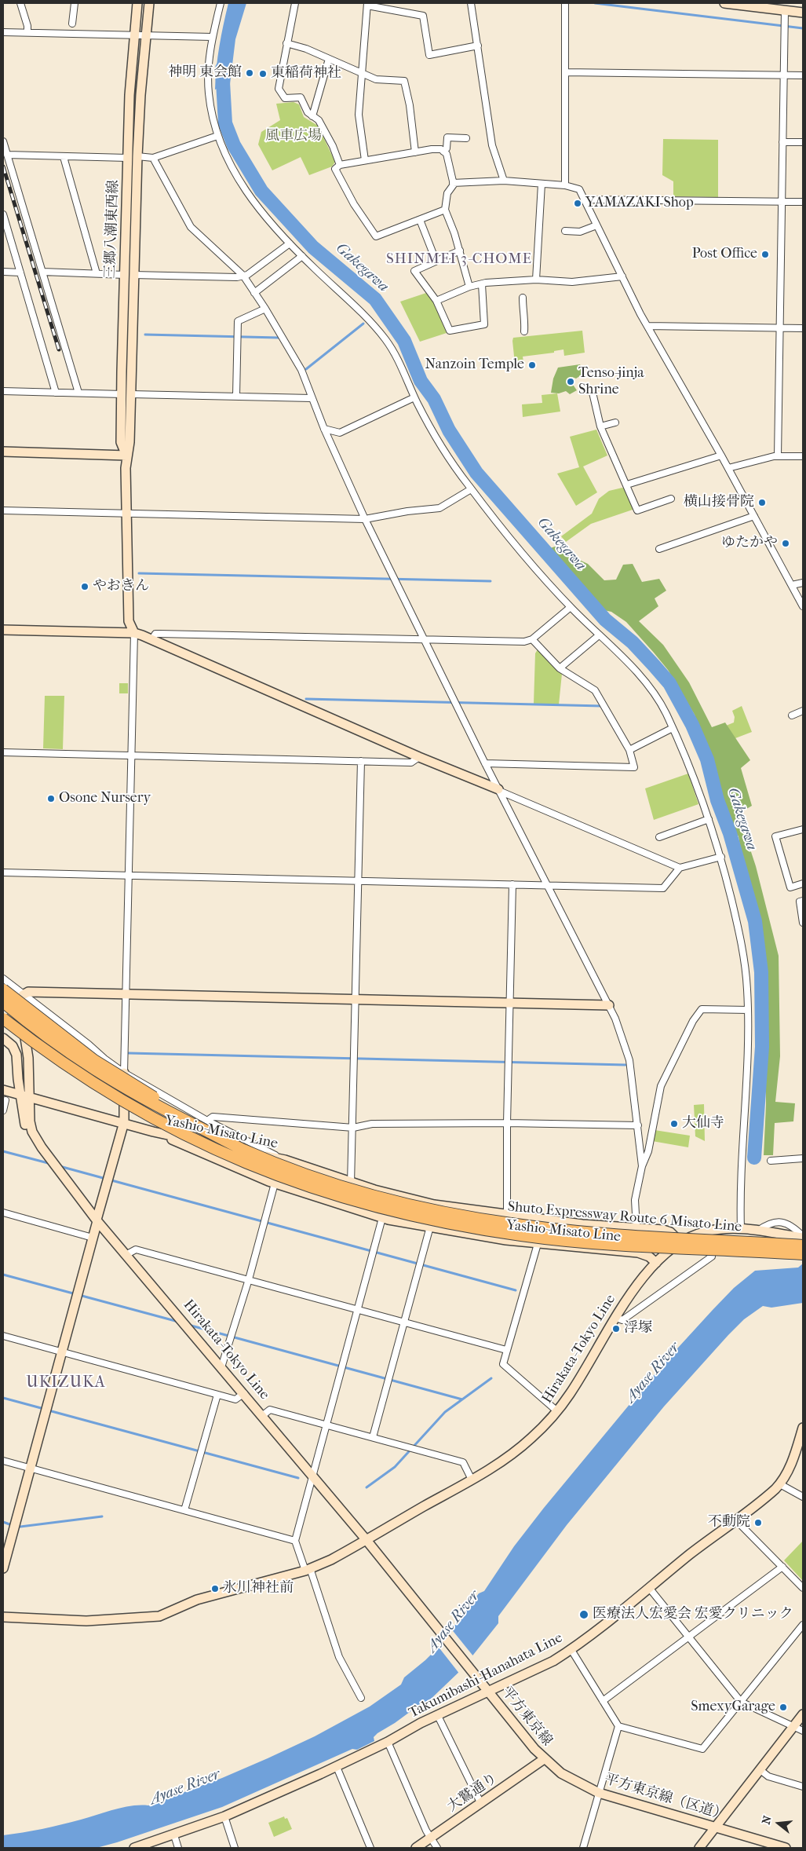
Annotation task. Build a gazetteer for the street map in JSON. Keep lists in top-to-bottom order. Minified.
{"streets":{"highway":["Shuto Expressway Route 6 Misato Line"],"main road":["三郷八潮東西線","Yashio-Misato Line","Hirakata-Tokyo Line","Takumibashi-Hanahata Line","平方東京線","大鷲通り","平方東京線（区道）"]},"crossings":[["Yashio-Misato Line","Hirakata-Tokyo Line"],["Hirakata-Tokyo Line","Takumibashi-Hanahata Line"],["Hirakata-Tokyo Line","平方東京線"],["Takumibashi-Hanahata Line","平方東京線"],["平方東京線","大鷲通り"],["平方東京線","平方東京線（区道）"],["大鷲通り","平方東京線（区道）"]],"districts":["SHINMEI 3-CHOME","UKIZUKA"],"water":["Gakegawa","Ayase River"],"parks":["風車広場"],"places":["神明 東会館","東稲荷神社","YAMAZAKI Shop","Post Office","Nanzoin Temple","Tenso-jinja Shrine","横山接骨院","ゆたかや","やおきん","Osone Nursery","大仙寺","浮塚","不動院","氷川神社前","医療法人宏愛会 宏愛クリニック","SmexyGarage"],"north":"left"}
